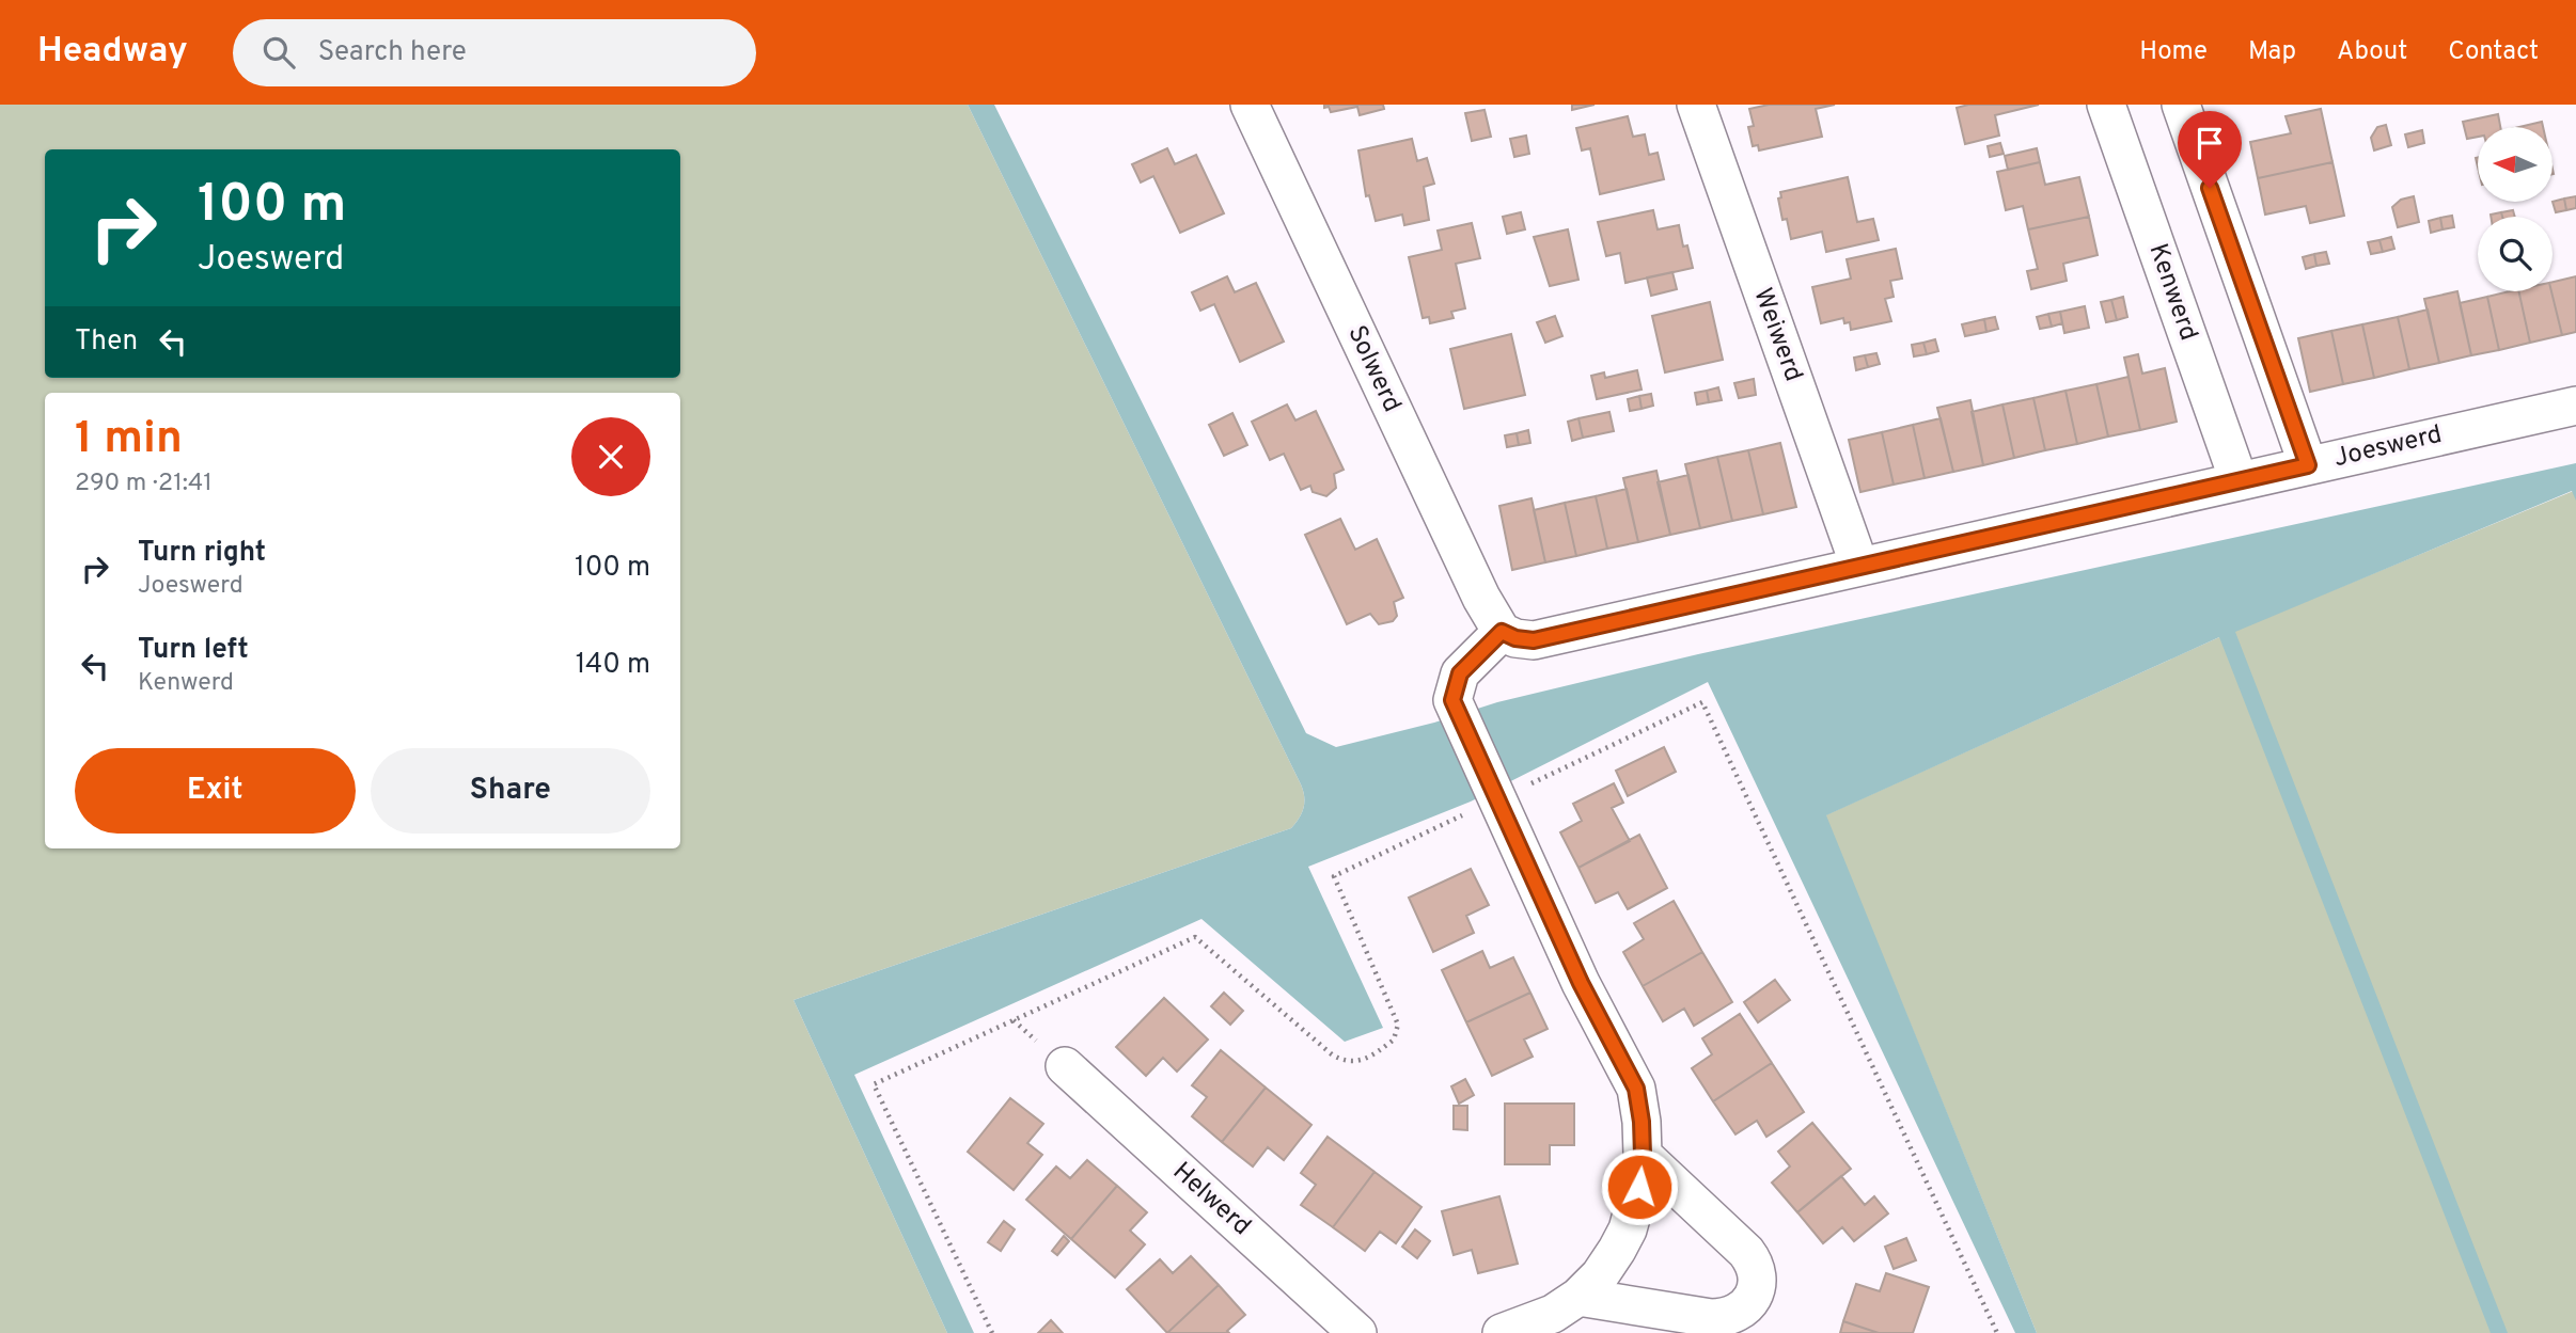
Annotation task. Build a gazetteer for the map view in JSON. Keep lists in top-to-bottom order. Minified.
{"streets":{"street":["Kenwerd","Weiwerd","Solwerd","Joeswerd","Helwerd"]},"crossings":[["Kenwerd","Joeswerd"],["Weiwerd","Joeswerd"],["Solwerd","Joeswerd"]],"north":"left","page":{"header":"Headway","search":"Search here","nav":["Home","Map","About","Contact"],"turn":["100 m","Joeswerd"],"then":"Then","heading":["1 min","290 m · 21:41"],"list":[{"name":"Turn right","note":"Joeswerd","value":"100 m"},{"name":"Turn left","note":"Kenwerd","value":"140 m"}],"buttons":["Exit","Share"]}}
